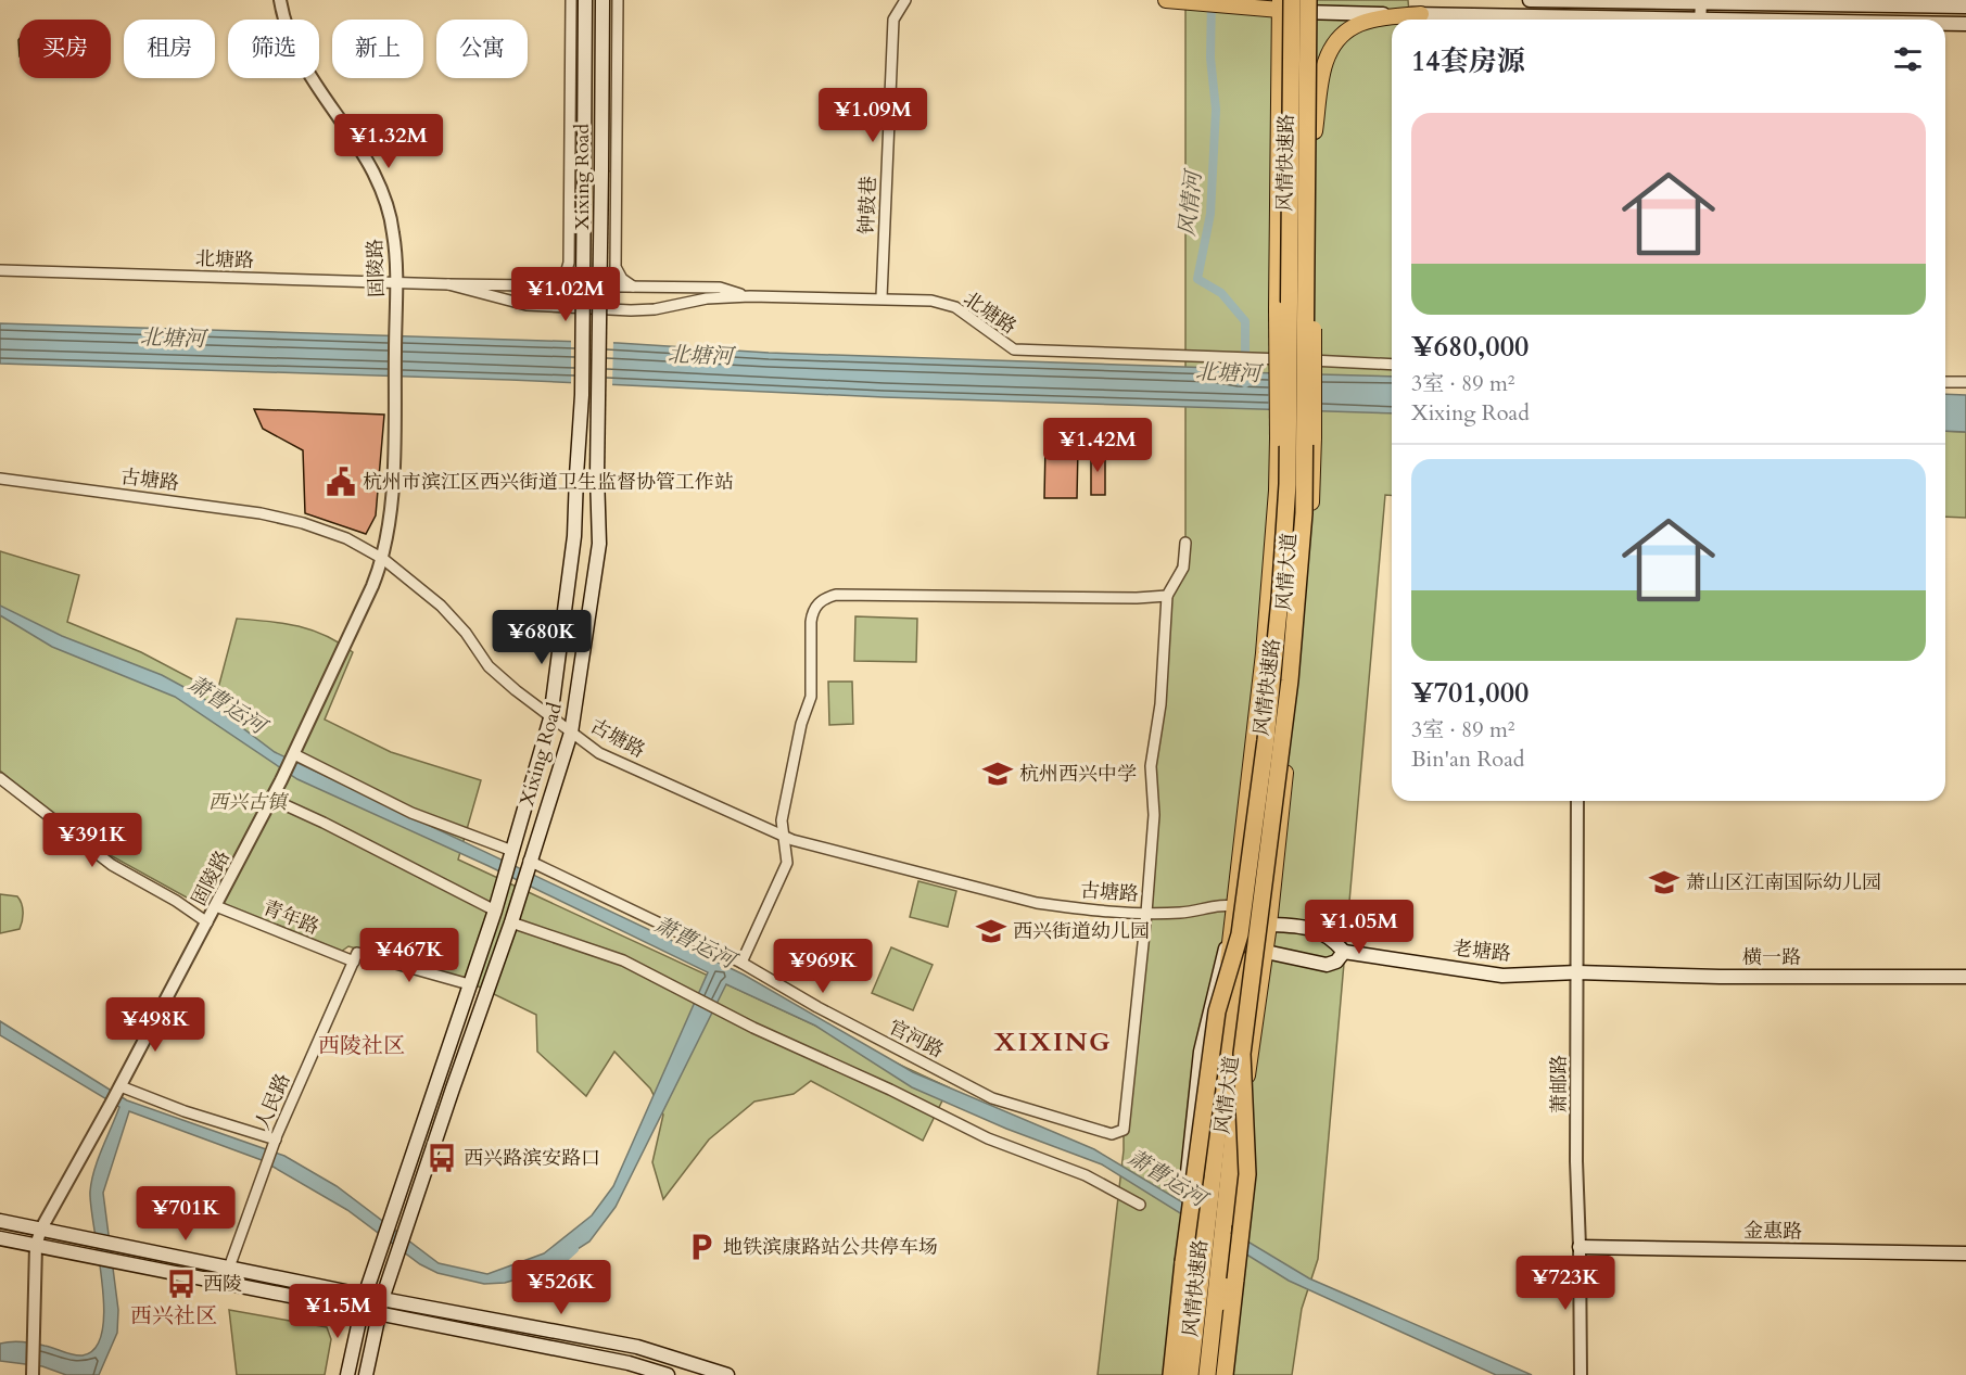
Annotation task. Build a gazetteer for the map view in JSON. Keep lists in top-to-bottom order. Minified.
{"streets":{"highway":["风情快速路"],"main road":["Xixing Road","风情大道","老塘路","横一路","金惠路"],"street":["钟鼓巷","北塘路","固陵路","古塘路","青年路","官河路","萧邮路","人民路"]},"crossings":[["风情快速路","风情大道"],["Xixing Road","北塘路"],["Xixing Road","古塘路"],["Xixing Road","青年路"],["Xixing Road","官河路"],["钟鼓巷","北塘路"],["北塘路","固陵路"],["固陵路","古塘路"],["固陵路","青年路"],["古塘路","风情大道"],["古塘路","老塘路"],["古塘路","官河路"],["风情大道","老塘路"],["青年路","人民路"],["老塘路","横一路"],["老塘路","萧邮路"],["横一路","萧邮路"],["萧邮路","金惠路"]],"districts":["XIXING","西陵社区","西兴社区"],"water":["风情河","北塘河","萧曹运河"],"parks":["西兴古镇"],"places":{"public building":["杭州市滨江区西兴街道卫生监督协管工作站"],"school or university":["杭州西兴中学","萧山区江南国际幼儿园","西兴街道幼儿园"],"bus stop":["西兴路滨安路口","西陵"],"parking":["地铁滨康路站公共停车场"]},"page":{"chip":["买房","租房","筛选","新上","公寓"],"heading":"14套房源","price":["¥1.09M","¥1.32M","¥1.02M","¥1.42M","¥680K","¥391K","¥1.05M","¥467K","¥969K","¥498K","¥701K","¥723K","¥526K","¥1.5M"],"list":[{"name":"¥680,000","note":"3室 · 89 m² · Xixing Road"},{"name":"¥701,000","note":"3室 · 89 m² · Bin'an Road"}]}}
